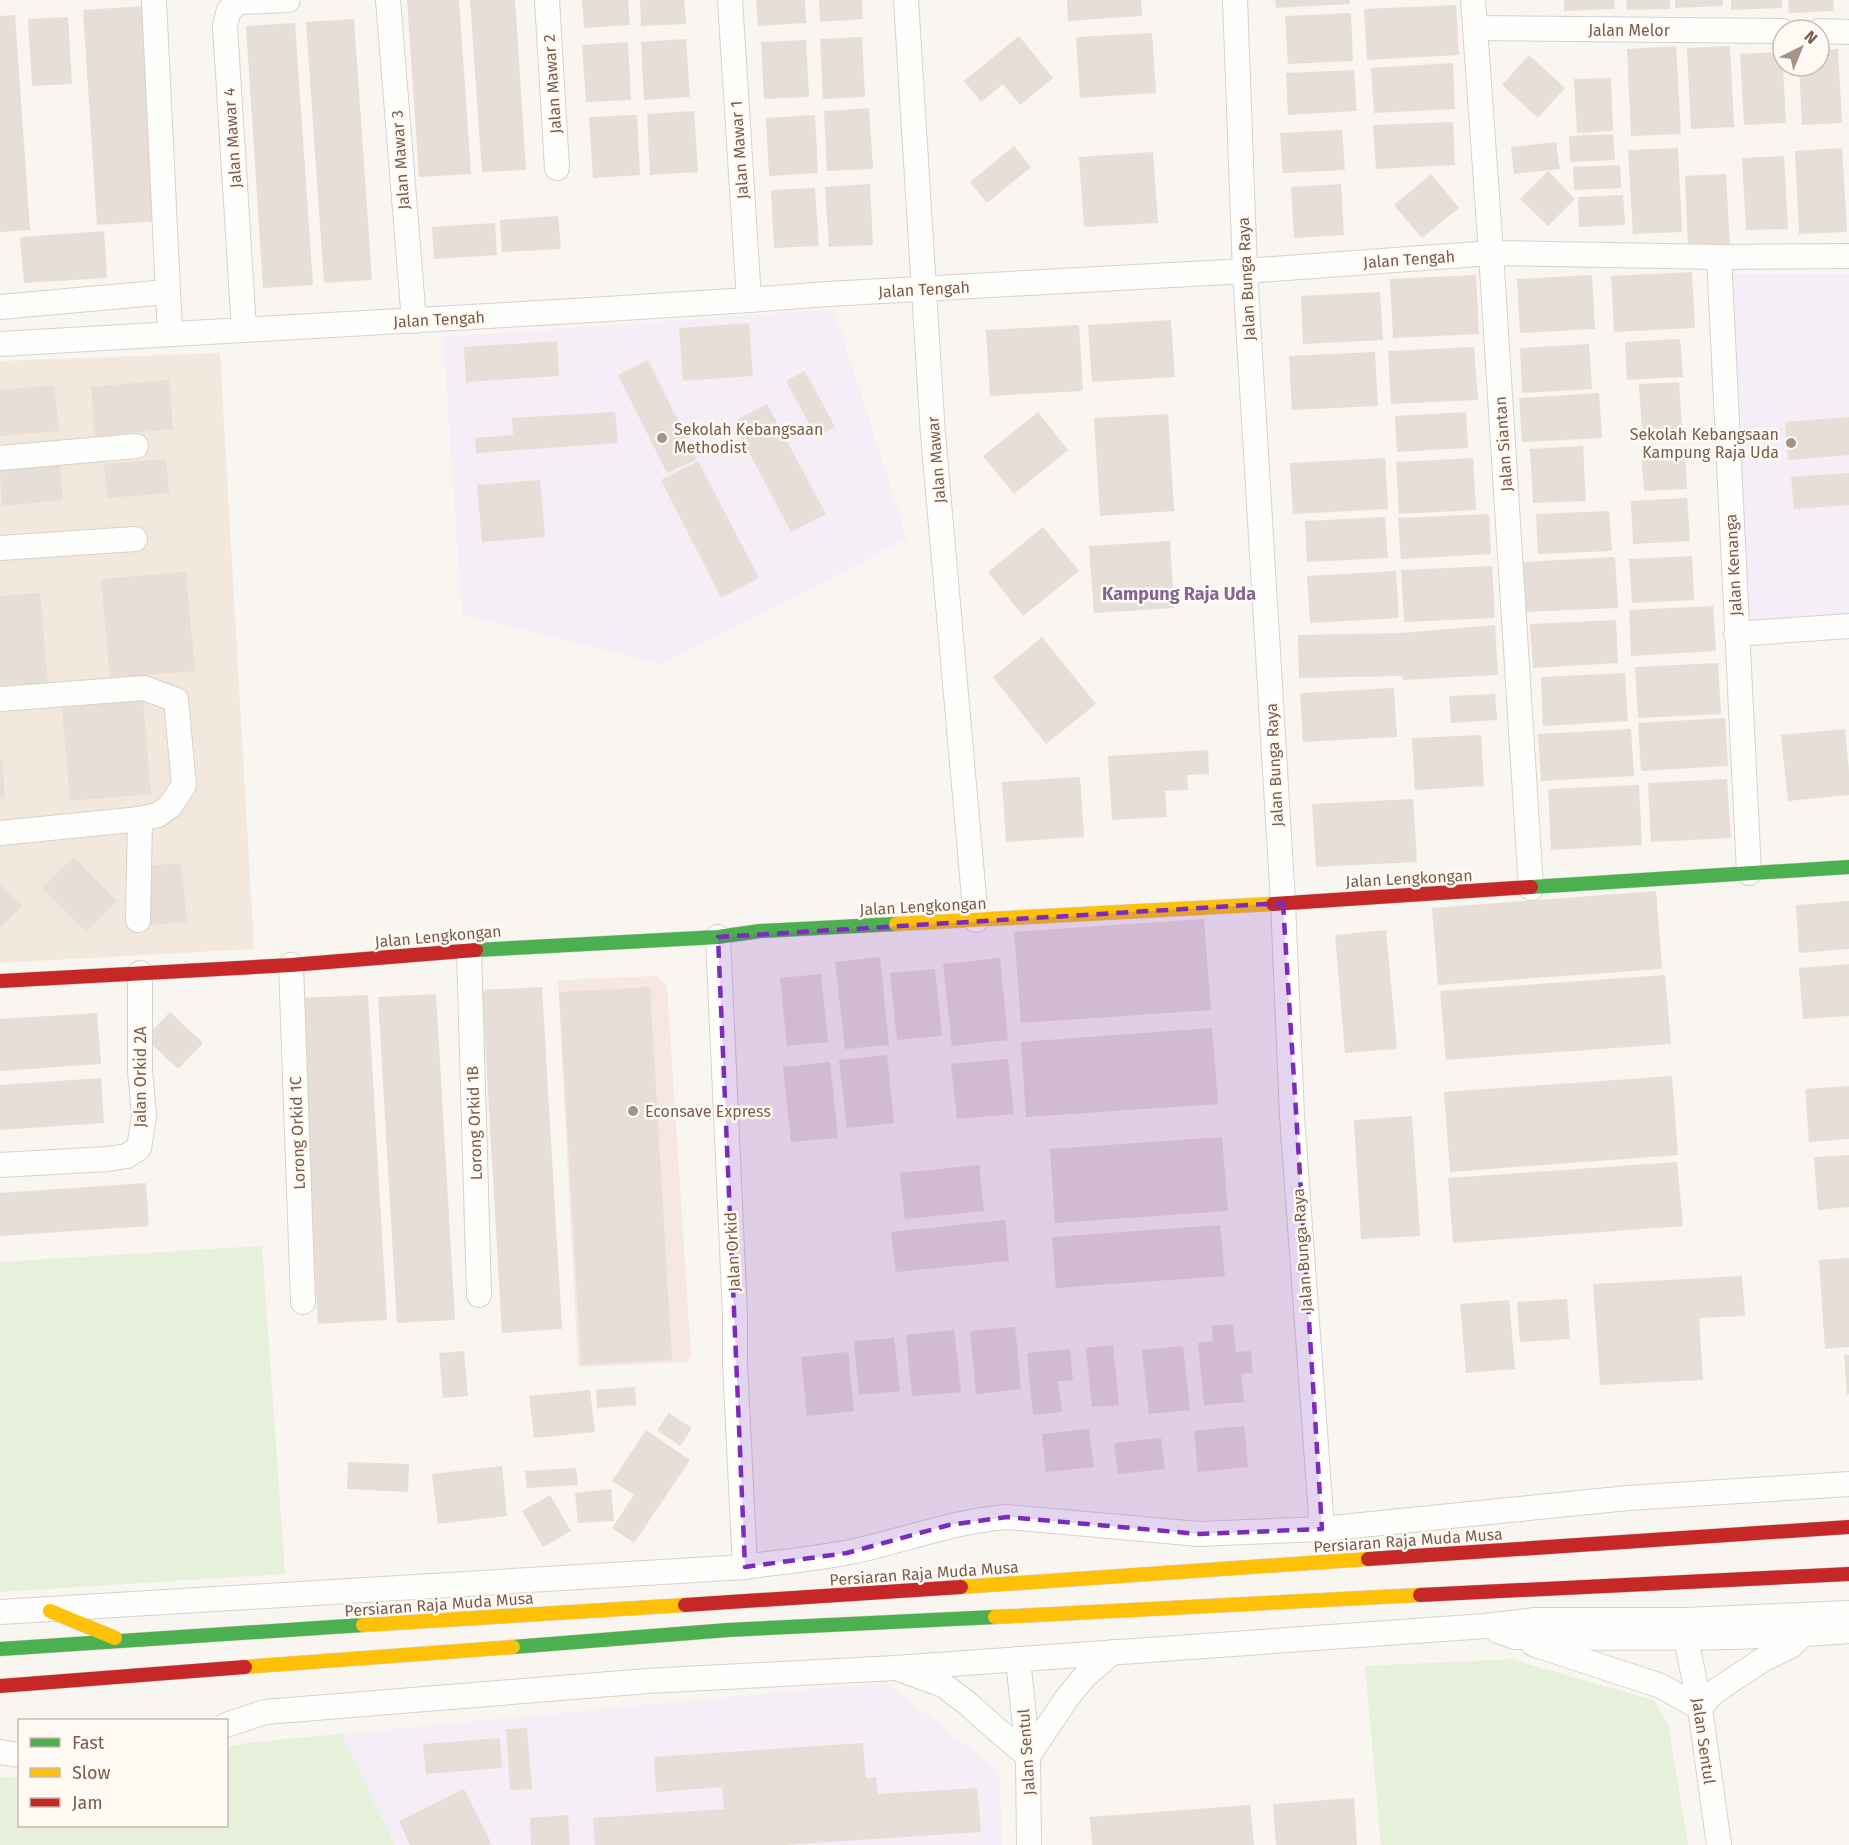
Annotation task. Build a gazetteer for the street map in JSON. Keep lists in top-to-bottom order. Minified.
{"streets":{"main road":["Jalan Lengkongan","Persiaran Raja Muda Musa"],"street":["Jalan Melor","Jalan Mawar 2","Jalan Mawar 4","Jalan Mawar 1","Jalan Mawar 3","Jalan Tengah","Jalan Bunga Raya","Jalan Siantan","Jalan Mawar","Jalan Kenanga","Jalan Orkid 2A","Lorong Orkid 1B","Lorong Orkid 1C","Jalan Orkid","Jalan Sentul"]},"crossings":[["Jalan Melor","Jalan Siantan"],["Jalan Mawar 4","Jalan Tengah"],["Jalan Mawar 1","Jalan Tengah"],["Jalan Mawar 3","Jalan Tengah"],["Jalan Tengah","Jalan Bunga Raya"],["Jalan Tengah","Jalan Siantan"],["Jalan Tengah","Jalan Mawar"],["Jalan Tengah","Jalan Kenanga"],["Jalan Bunga Raya","Jalan Lengkongan"],["Jalan Siantan","Jalan Lengkongan"],["Jalan Mawar","Jalan Lengkongan"],["Jalan Kenanga","Jalan Lengkongan"],["Jalan Lengkongan","Jalan Orkid 2A"],["Jalan Lengkongan","Lorong Orkid 1B"],["Jalan Lengkongan","Lorong Orkid 1C"],["Jalan Lengkongan","Jalan Orkid"]],"districts":["Kampung Raja Uda"],"places":["Sekolah Kebangsaan Methodist","Sekolah Kebangsaan Kampung Raja Uda","Econsave Express"],"legend":["Fast","Slow","Jam"],"north":"top right"}
